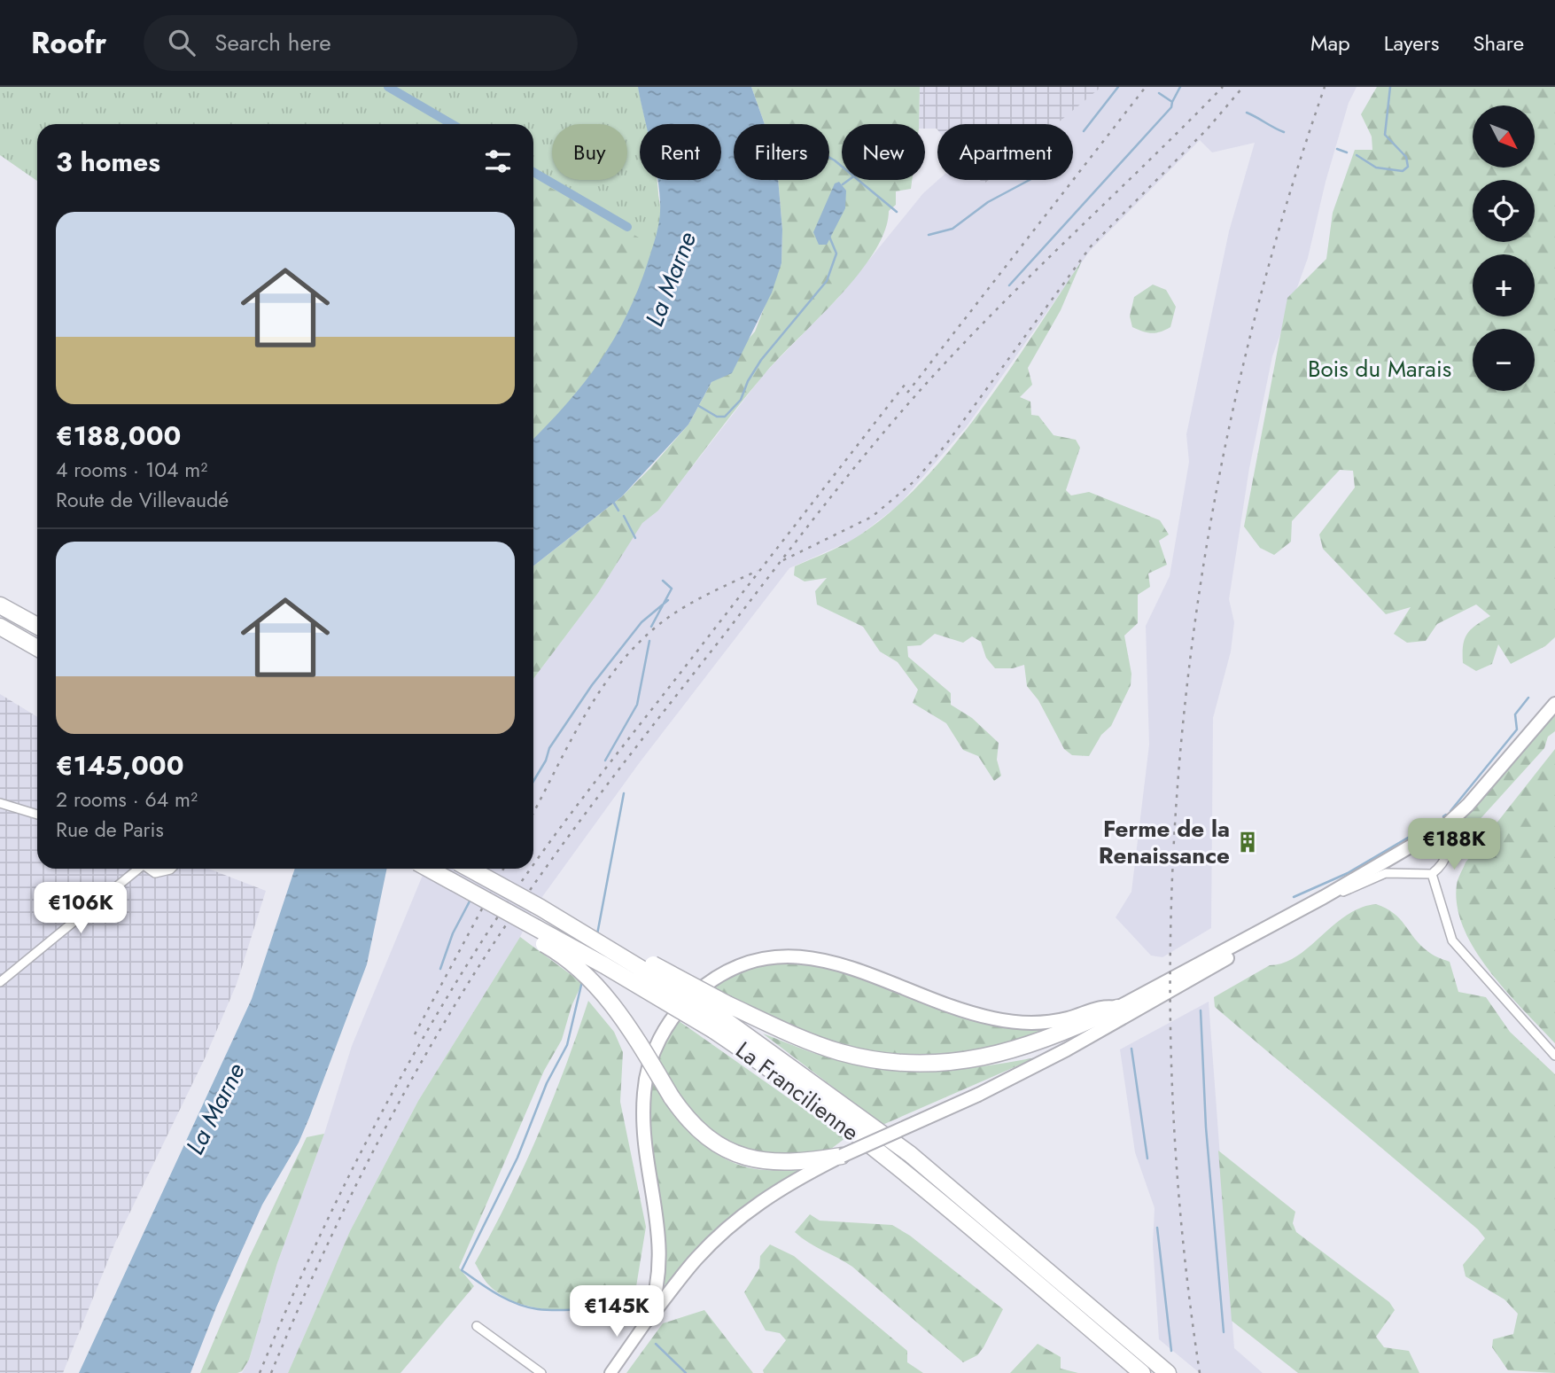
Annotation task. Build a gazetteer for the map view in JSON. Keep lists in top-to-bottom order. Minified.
{"streets":{"highway":["La Francilienne"]},"water":["La Marne"],"parks":["Bois du Marais"],"places":{"building":["Ferme de la Renaissance"]},"north":"bottom right","page":{"header":"Roofr","search":"Search here","nav":["Map","Layers","Share"],"map_buttons":["+","−"],"chip":["Buy","Rent","Filters","New","Apartment"],"heading":"3 homes","list":[{"name":"€188,000","note":"4 rooms · 104 m² · Route de Villevaudé"},{"name":"€145,000","note":"2 rooms · 64 m² · Rue de Paris"}],"price":["€188K","€106K","€145K"]}}
